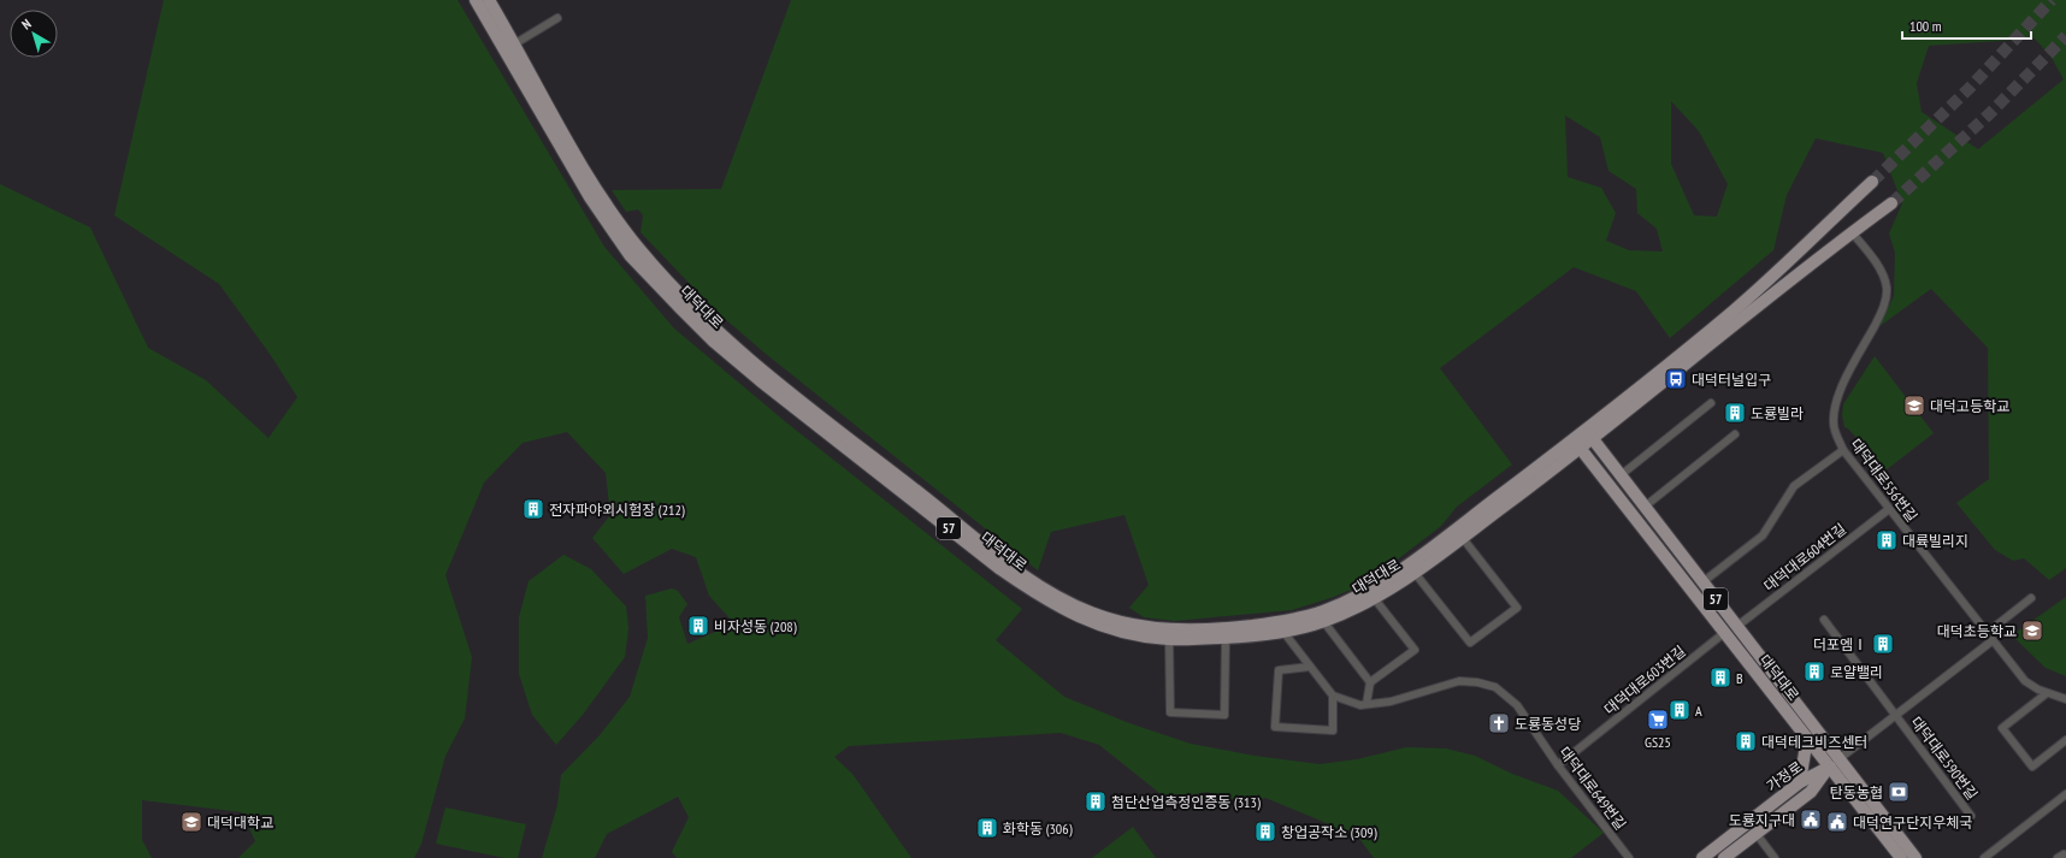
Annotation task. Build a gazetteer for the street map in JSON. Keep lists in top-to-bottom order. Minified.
{"streets":{"main road":["대덕대로","57","가정로"],"street":["대덕대로556번길","대덕대로604번길","대덕대로603번길","대덕대로590번길","대덕대로649번길"]},"crossings":[["대덕대로","대덕대로604번길"],["대덕대로","대덕대로603번길"],["대덕대로","대덕대로590번길"],["대덕대로","가정로"],["대덕대로556번길","대덕대로604번길"],["대덕대로556번길","대덕대로590번길"],["대덕대로603번길","대덕대로649번길"],["대덕대로590번길","가정로"]],"places":{"bus stop":["대덕터널입구"],"school or university":["대덕고등학교","대덕초등학교","대덕대학교"],"building":["도룡빌라","전자파야외시험장 (212)","대륙빌리지","비자성동 (208)","더포엠Ⅰ","로얄밸리","B","A","대덕테크비즈센터","첨단산업측정인증동 (313)","화학동 (306)","창업공작소 (309)"],"supermarket":["GS25"],"church":["도룡동성당"],"bank":["탄동농협"],"public building":["도룡지구대","대덕연구단지우체국"]},"scale_bar":"100 m","north":"top left"}
